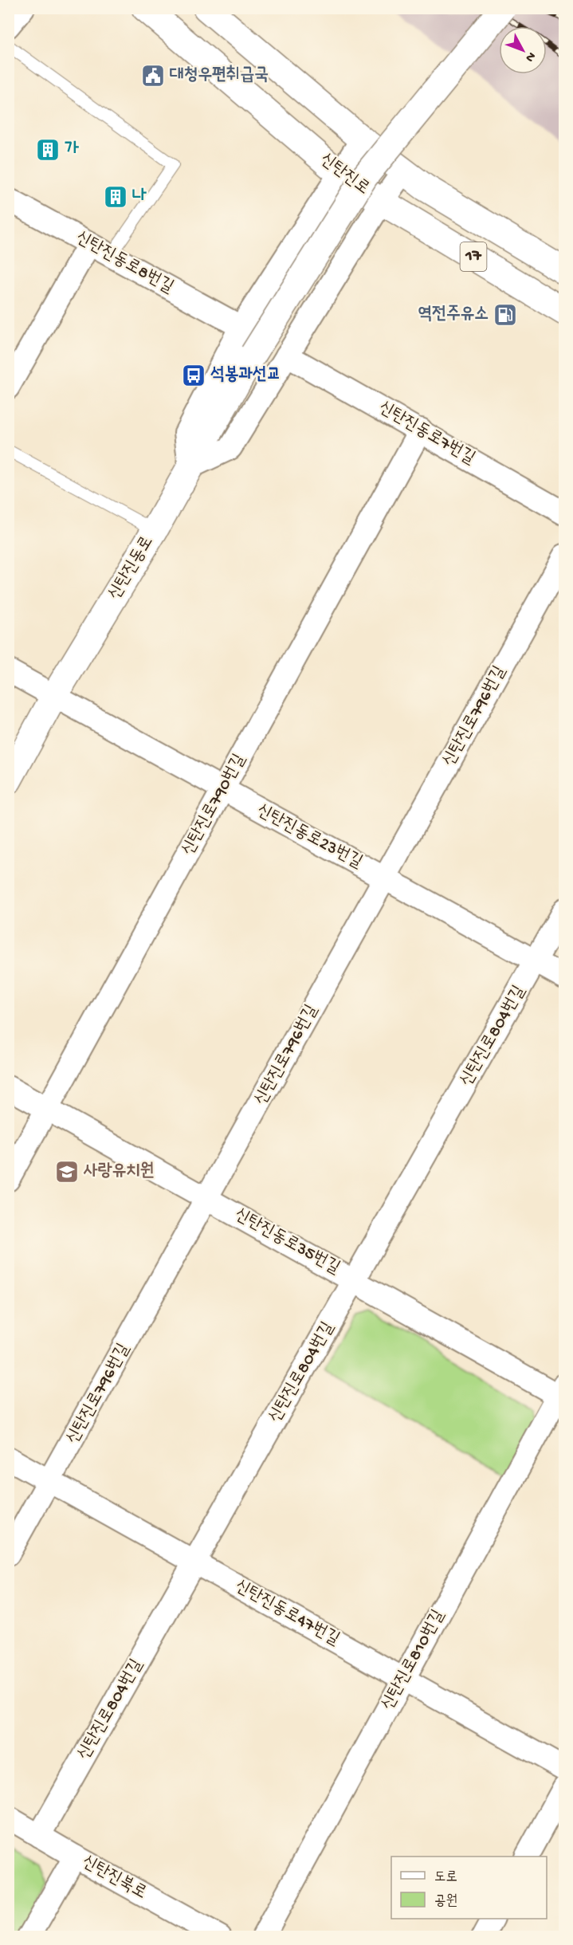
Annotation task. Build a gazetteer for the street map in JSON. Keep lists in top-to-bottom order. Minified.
{"streets":{"main road":["신탄진로","17","신탄진동로"],"street":["신탄진동로8번길","신탄진동로7번길","신탄진로796번길","신탄진로790번길","신탄진동로23번길","신탄진로804번길","신탄진동로35번길","신탄진동로47번길","신탄진로810번길","신탄진북로"]},"crossings":[["신탄진동로7번길","신탄진로790번길"],["신탄진동로","신탄진동로23번길"],["신탄진로796번길","신탄진동로23번길"],["신탄진로796번길","신탄진동로35번길"],["신탄진로796번길","신탄진동로47번길"],["신탄진로790번길","신탄진동로23번길"],["신탄진로790번길","신탄진동로35번길"],["신탄진동로23번길","신탄진로804번길"],["신탄진로804번길","신탄진동로35번길"],["신탄진로804번길","신탄진동로47번길"],["신탄진로804번길","신탄진북로"],["신탄진동로35번길","신탄진로810번길"],["신탄진동로47번길","신탄진로810번길"]],"places":{"public building":["대청우편취급국"],"building":["가","나"],"fuel station":["역전주유소"],"bus stop":["석봉과선교"],"school or university":["사랑유치원"]},"legend":["도로","공원"],"north":"bottom right"}
